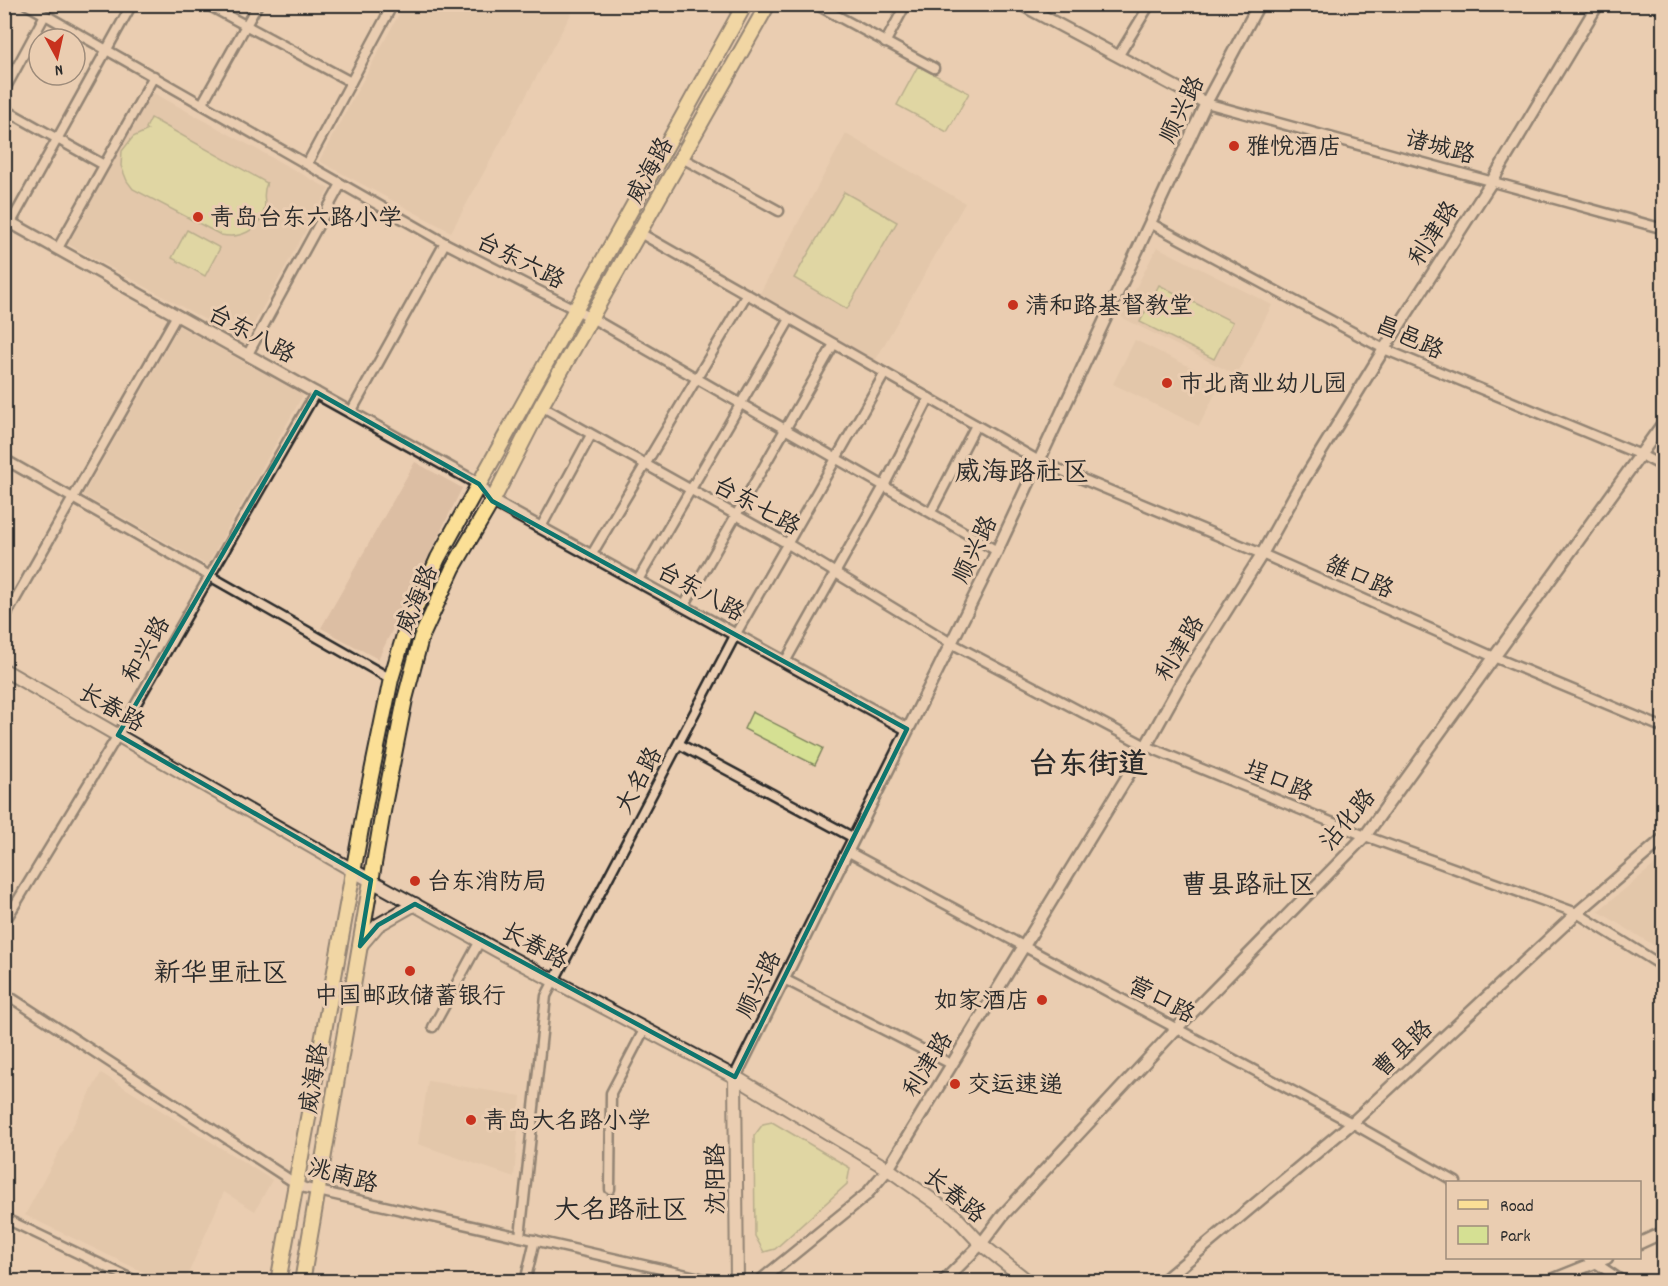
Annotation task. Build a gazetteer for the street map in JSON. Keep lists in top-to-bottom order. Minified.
{"streets":{"main road":["威海路","长春路","沈阳路"],"street":["顺兴路","诸城路","利津路","台东六路","台东八路","昌邑路","台东七路","雒口路","和兴路","大名路","埕口路","沾化路","营口路","曹县路","洮南路"]},"crossings":[["顺兴路","诸城路"],["顺兴路","台东六路"],["顺兴路","台东八路"],["顺兴路","昌邑路"],["顺兴路","台东七路"],["顺兴路","雒口路"],["顺兴路","长春路"],["顺兴路","埕口路"],["顺兴路","营口路"],["顺兴路","沈阳路"],["诸城路","利津路"],["威海路","台东六路"],["威海路","台东八路"],["威海路","台东七路"],["威海路","雒口路"],["威海路","长春路"],["威海路","洮南路"],["利津路","昌邑路"],["利津路","雒口路"],["利津路","长春路"],["利津路","埕口路"],["利津路","营口路"],["台东六路","大名路"],["台东八路","和兴路"],["台东八路","大名路"],["昌邑路","沾化路"],["台东七路","大名路"],["台东七路","埕口路"],["雒口路","大名路"],["雒口路","沾化路"],["和兴路","长春路"],["长春路","大名路"],["长春路","沾化路"],["长春路","沈阳路"],["大名路","洮南路"],["埕口路","沾化路"],["埕口路","曹县路"],["沾化路","营口路"],["营口路","曹县路"]],"districts":["威海路社区","台东街道","曹县路社区","新华里社区","大名路社区"],"places":["雅悦酒店","青岛台东六路小学","清和路基督教堂","市北商业幼儿园","台东消防局","中国邮政储蓄银行","如家酒店","交运速递","青岛大名路小学"],"legend":["Road","Park"],"north":"bottom"}
